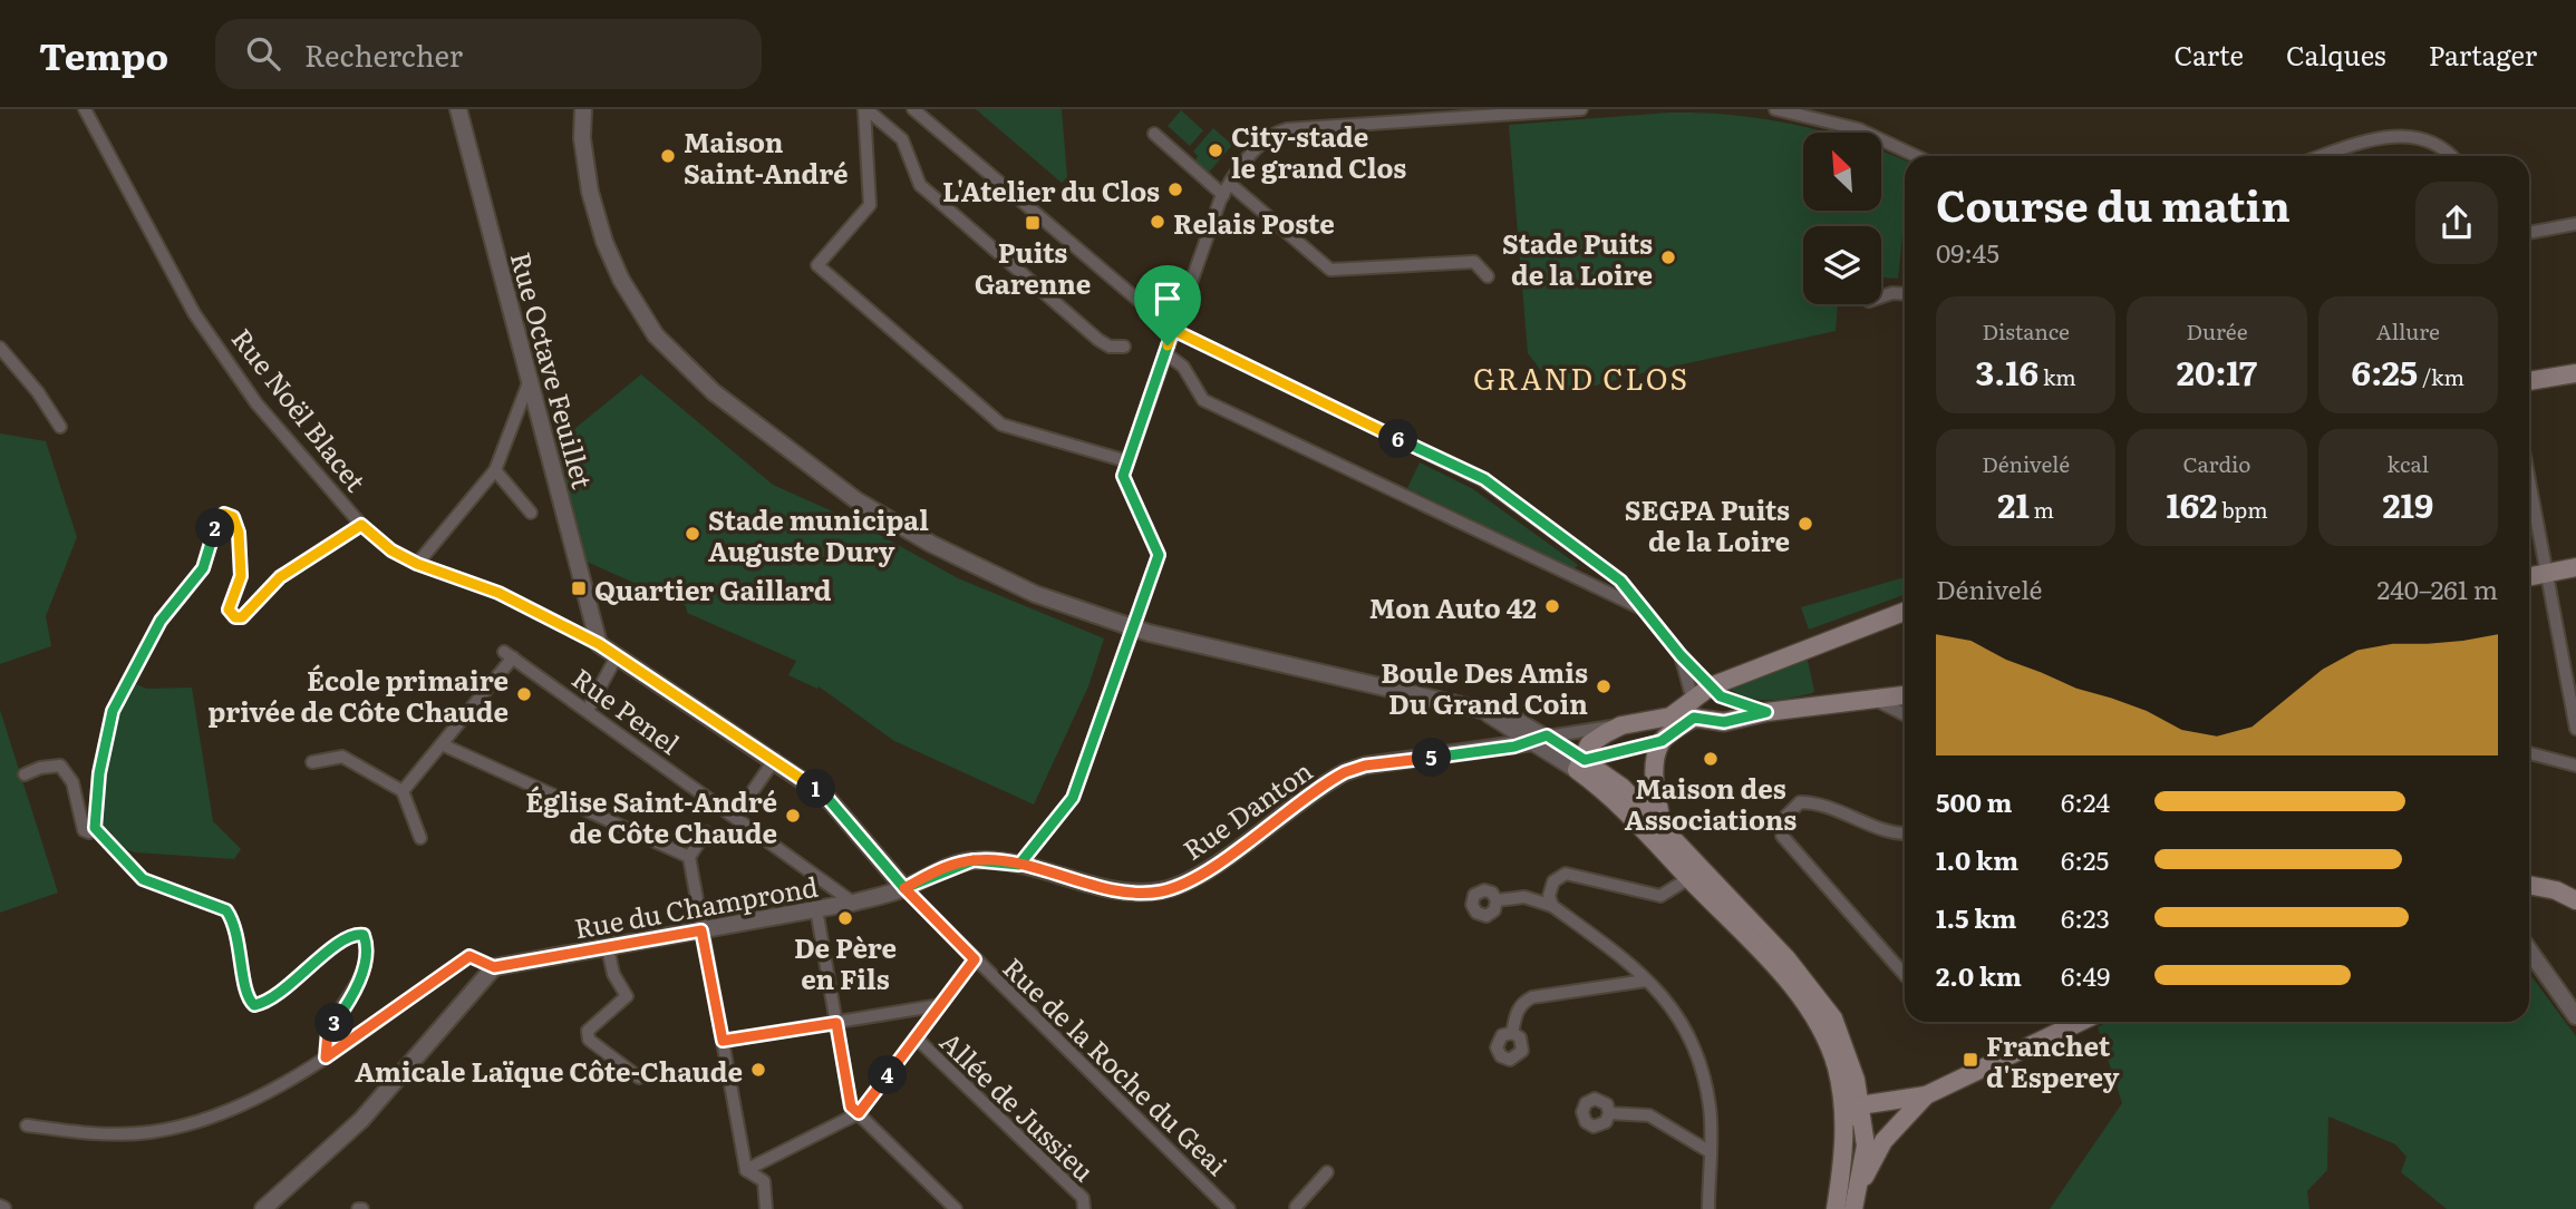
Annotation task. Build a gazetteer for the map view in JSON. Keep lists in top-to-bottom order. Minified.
{"streets":{"street":["Rue Octave Feuillet","Rue Noël Blacet","Rue Penel","Rue Danton","Rue du Champrond","Rue de la Roche du Geai","Allée de Jussieu"]},"crossings":[["Rue Octave Feuillet","Rue Noël Blacet"],["Rue Noël Blacet","Rue Danton"],["Rue Noël Blacet","Rue du Champrond"],["Rue Noël Blacet","Rue de la Roche du Geai"],["Rue Penel","Rue du Champrond"],["Rue Danton","Rue du Champrond"],["Rue Danton","Rue de la Roche du Geai"],["Rue du Champrond","Rue de la Roche du Geai"]],"districts":["GRAND CLOS"],"places":{"other":["City-stade le grand Clos","Maison Saint-André","L'Atelier du Clos","Relais Poste","Stade Puits de la Loire","SEGPA Puits de la Loire","Stade municipal Auguste Dury","Mon Auto 42","Boule Des Amis Du Grand Coin","École primaire privée de Côte Chaude","Maison des Associations","Église Saint-André de Côte Chaude","De Père en Fils","Amicale Laïque Côte-Chaude"],"transit":["Puits Garenne","Quartier Gaillard","Franchet d'Esperey"]},"north":"top left","page":{"header":"Tempo","search":"Rechercher","nav":["Carte","Calques","Partager"],"heading":["Course du matin","09:45"],"stats":[["Distance","3.16 km"],["Durée","20:17"],["Allure","6:25 /km"],["Dénivelé","21 m"],["Cardio","162 bpm"],["kcal","219"]],"pins":["6","2","5","1","3","4"],"chart":["Dénivelé","240–261 m"],"list":[{"name":"500 m","note":"6:24"},{"name":"1.0 km","note":"6:25"},{"name":"1.5 km","note":"6:23"},{"name":"2.0 km","note":"6:49"}]}}
